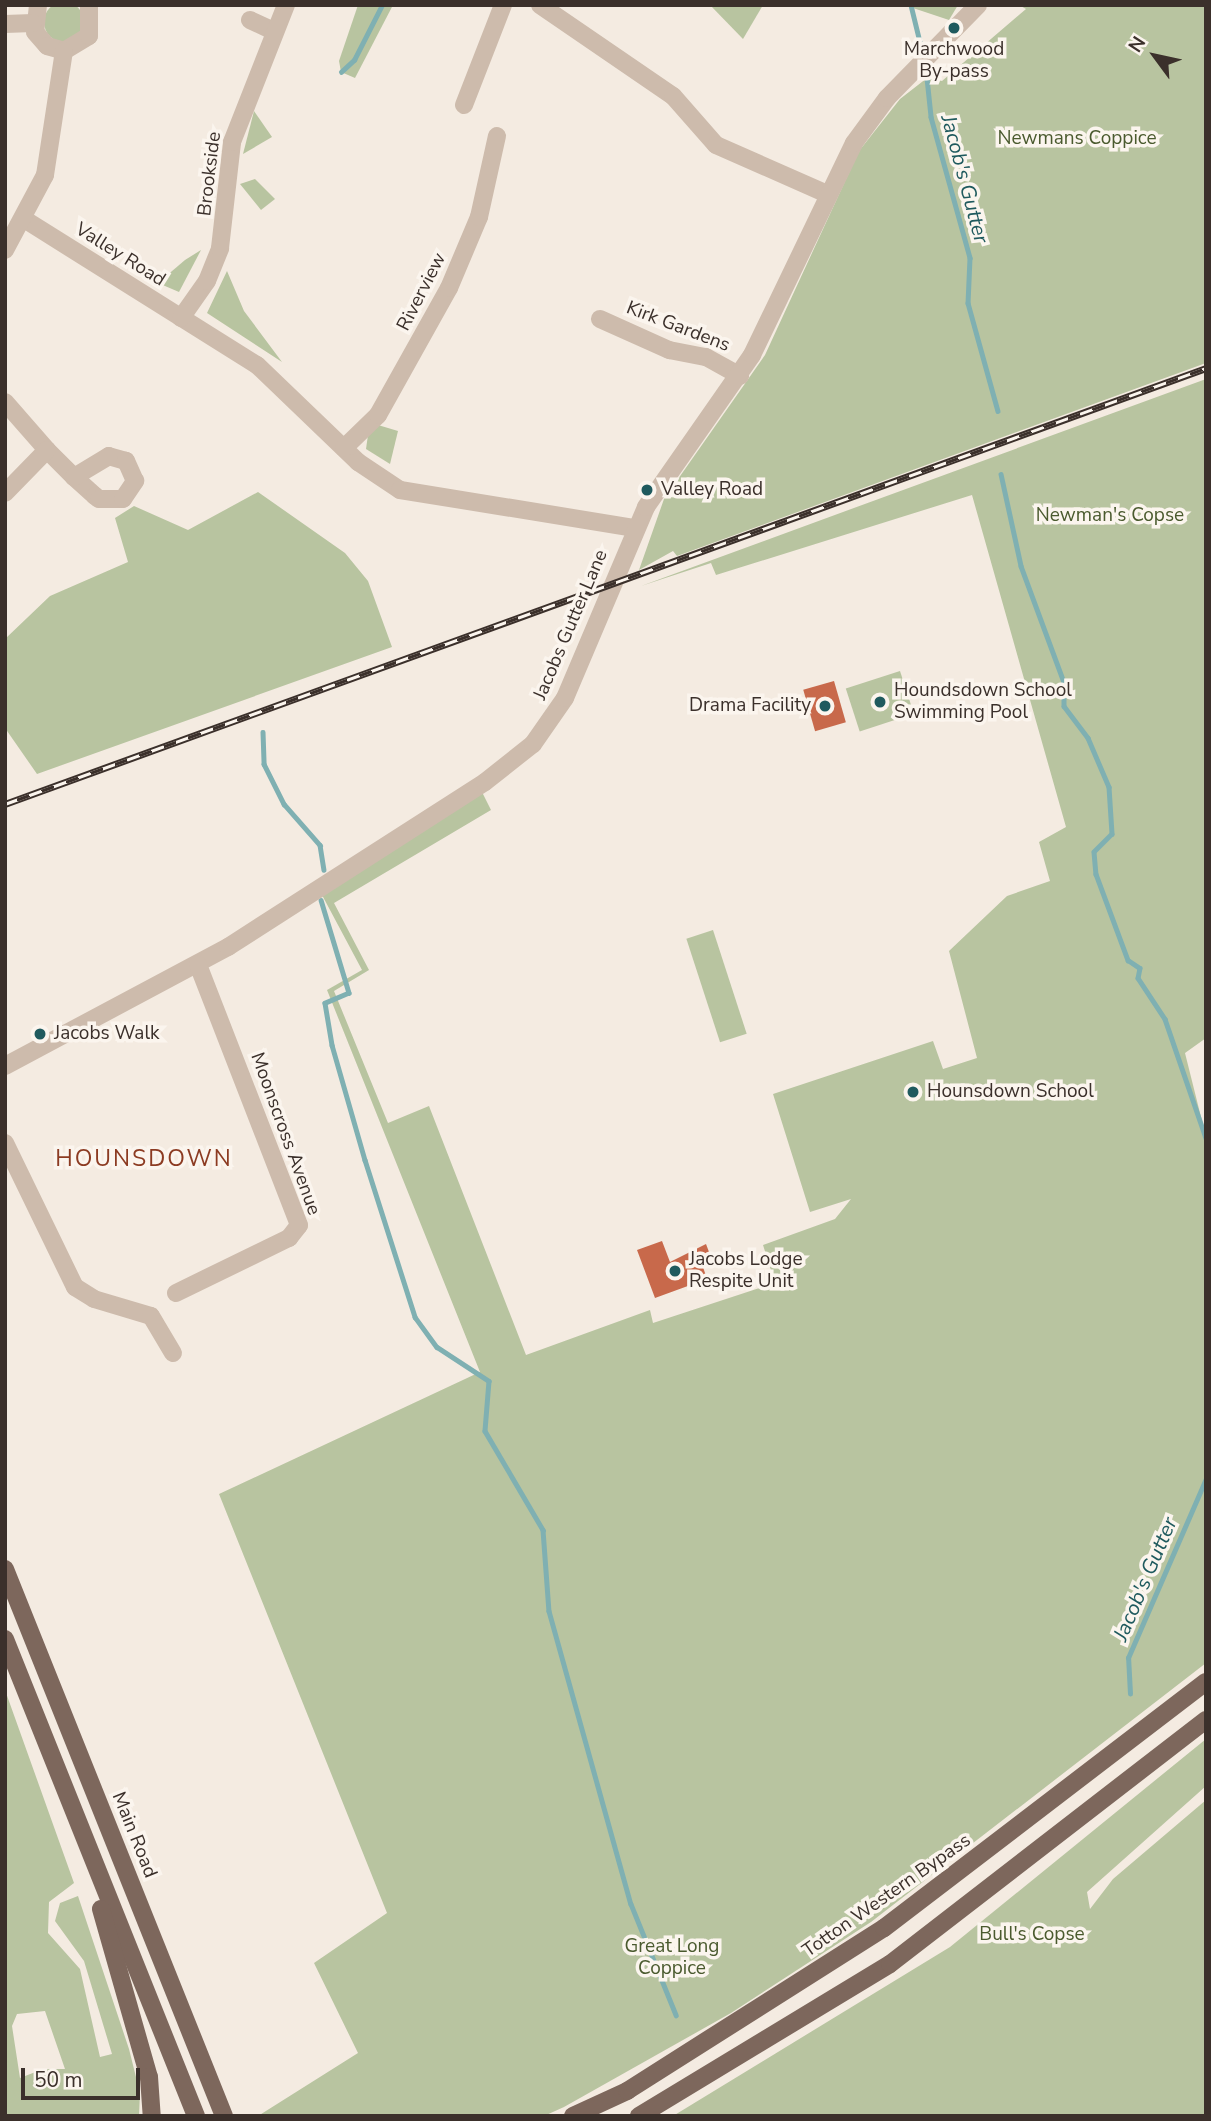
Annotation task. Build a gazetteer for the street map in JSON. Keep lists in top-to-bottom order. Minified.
{"streets":{"main road":["Main Road","Totton Western Bypass"],"street":["Brookside","Valley Road","Riverview","Kirk Gardens","Jacobs Gutter Lane","Moonscross Avenue"]},"crossings":[["Brookside","Valley Road"],["Valley Road","Riverview"],["Valley Road","Jacobs Gutter Lane"],["Kirk Gardens","Jacobs Gutter Lane"],["Jacobs Gutter Lane","Moonscross Avenue"]],"districts":["HOUNSDOWN"],"water":["Jacob's Gutter"],"parks":["Newmans Coppice","Newman's Copse","Bull's Copse","Great Long Coppice"],"places":["Marchwood By-pass","Valley Road","Houndsdown School Swimming Pool","Drama Facility","Jacobs Walk","Hounsdown School","Jacobs Lodge Respite Unit"],"scale_bar":"50 m","north":"top left"}
